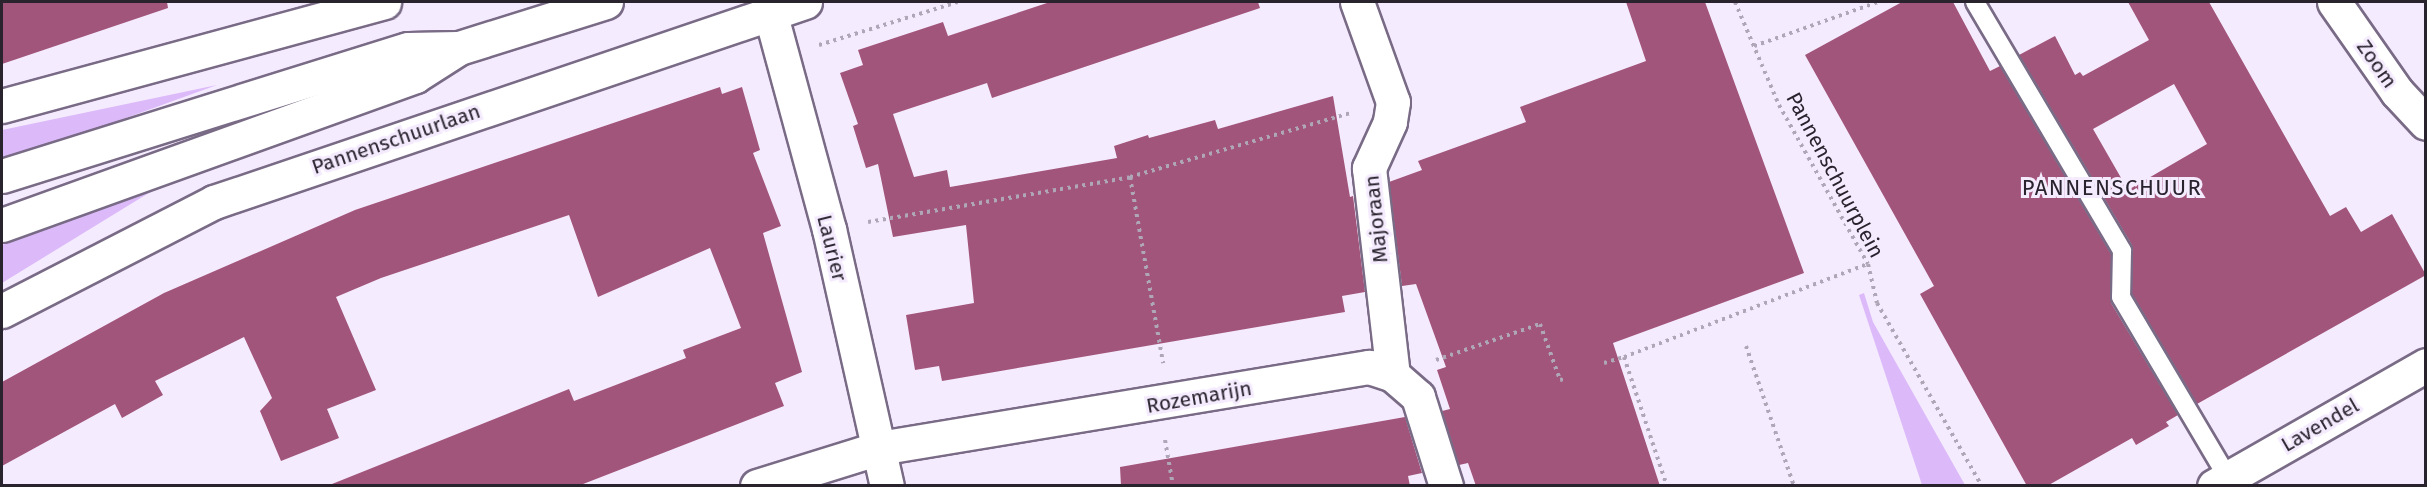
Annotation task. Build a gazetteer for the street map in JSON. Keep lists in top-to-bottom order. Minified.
{"streets":{"street":["Zoom","Pannenschuurlaan","Majoraan","Laurier","Rozemarijn","Lavendel"],"path":["Pannenschuurplein"]},"crossings":[["Pannenschuurlaan","Laurier"],["Majoraan","Rozemarijn"],["Laurier","Rozemarijn"]],"districts":["PANNENSCHUUR"]}
